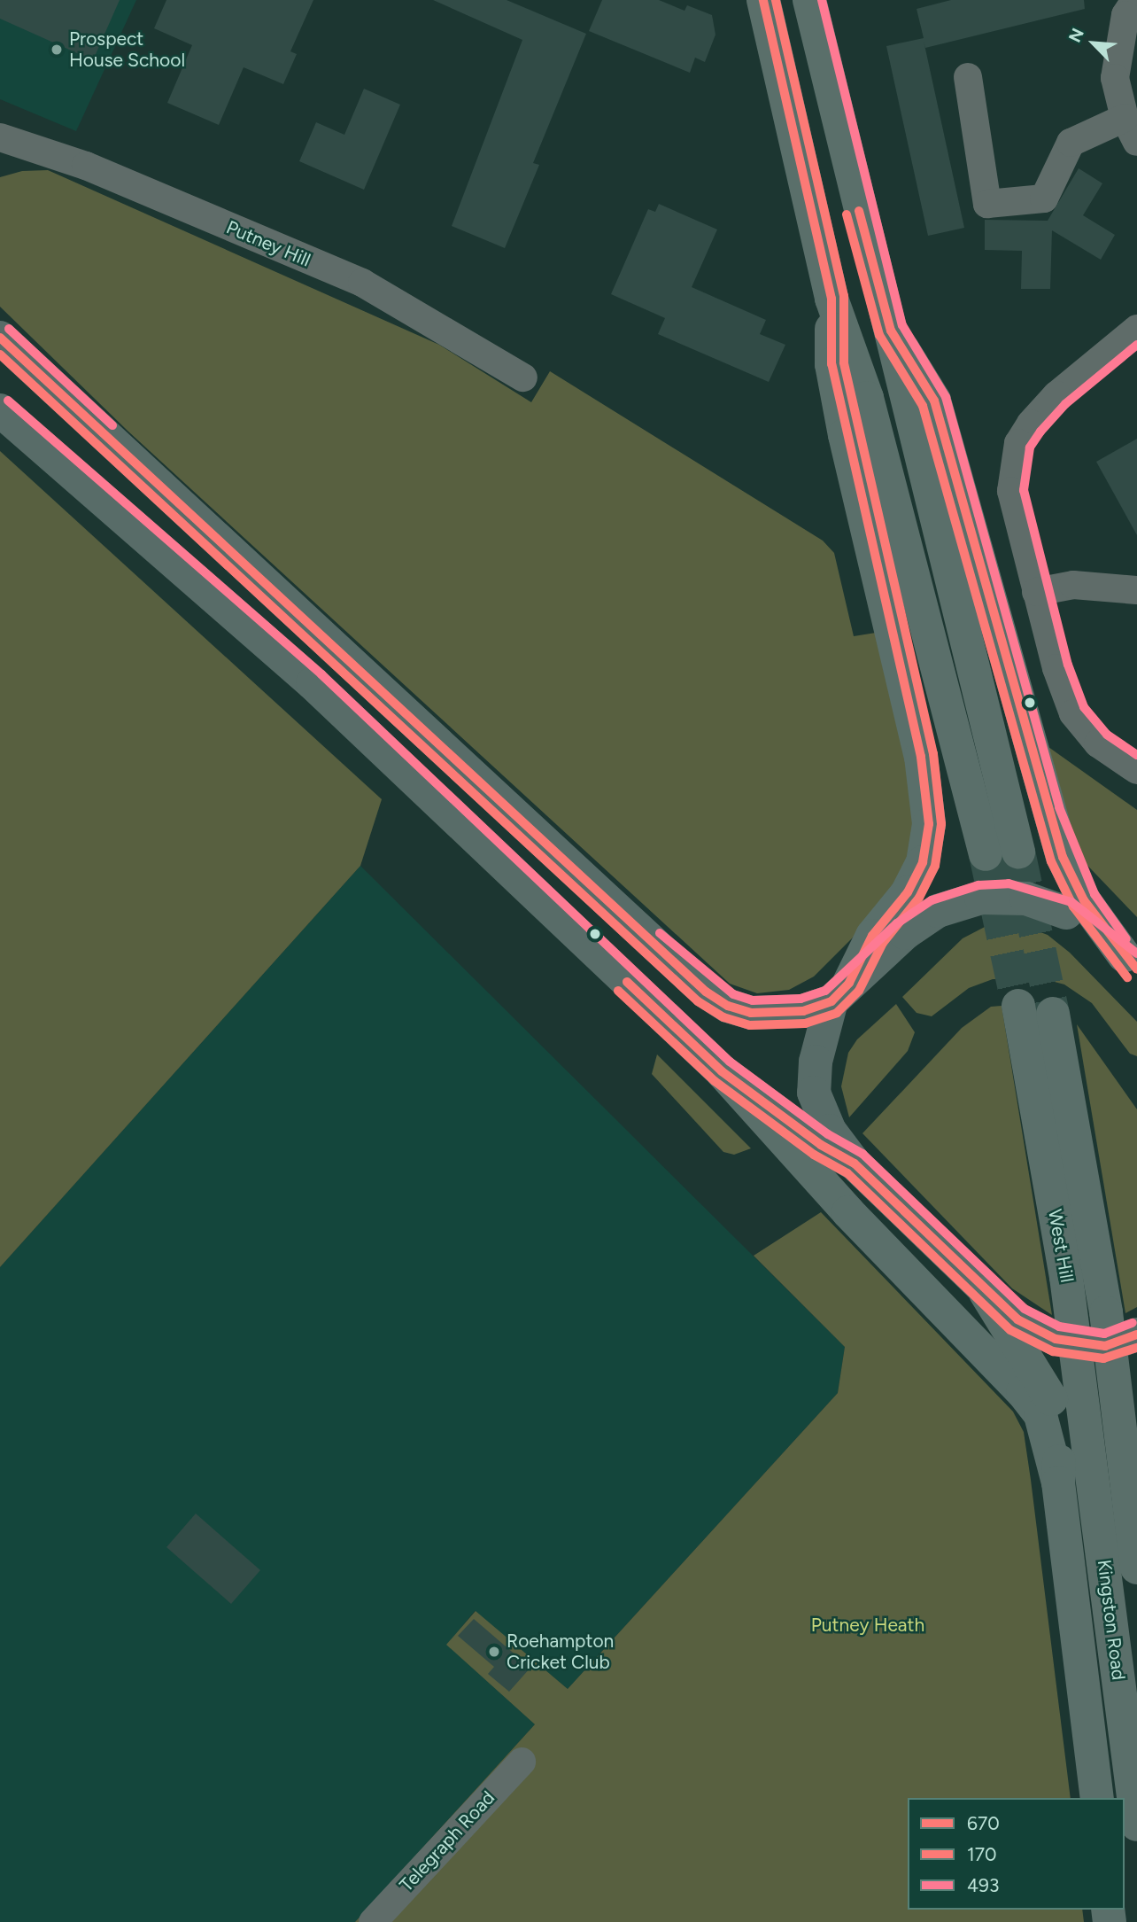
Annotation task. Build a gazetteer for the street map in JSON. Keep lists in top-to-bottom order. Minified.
{"streets":{"highway":["West Hill","Kingston Road"],"street":["Putney Hill","Telegraph Road"]},"crossings":[["West Hill","Kingston Road"]],"parks":["Putney Heath"],"places":["Prospect House School","Roehampton Cricket Club"],"lines":["transit line 670","transit line 170","transit line 493"],"legend":["670","170","493"],"north":"top left"}
